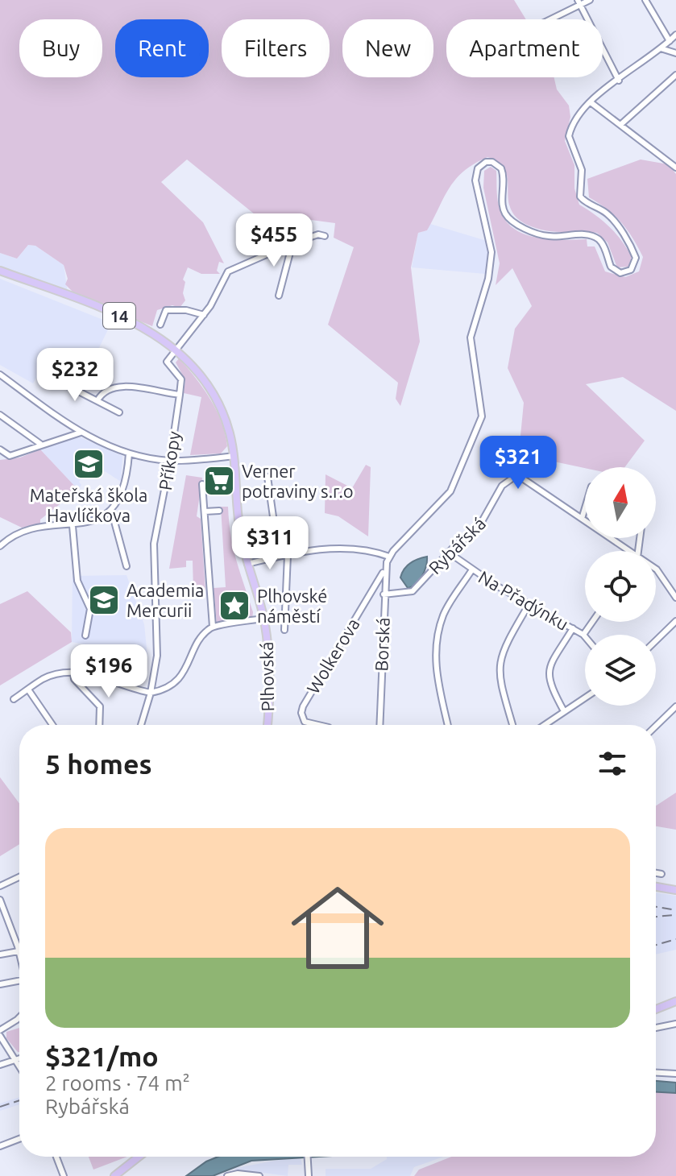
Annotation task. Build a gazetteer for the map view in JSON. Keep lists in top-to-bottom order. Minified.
{"streets":{"main road":["14","Plhovská"],"street":["Příkopy","Rybářská","Na Přadýnku","Borská","Wolkerova"]},"crossings":[["14","Plhovská"],["Rybářská","Na Přadýnku"],["Rybářská","Borská"],["Borská","Wolkerova"]],"places":{"school or university":["Mateřská škola Havlíčkova","Academia Mercurii"],"supermarket":["Verner potraviny s.r.o"],"place":["Plhovské náměstí"]},"north":"top","page":{"chip":["Buy","Rent","Filters","New","Apartment"],"price":["$455","$232","$321","$311","$196"],"heading":"5 homes","list":[{"name":"$321/mo","note":"2 rooms · 74 m² · Rybářská"}]}}
